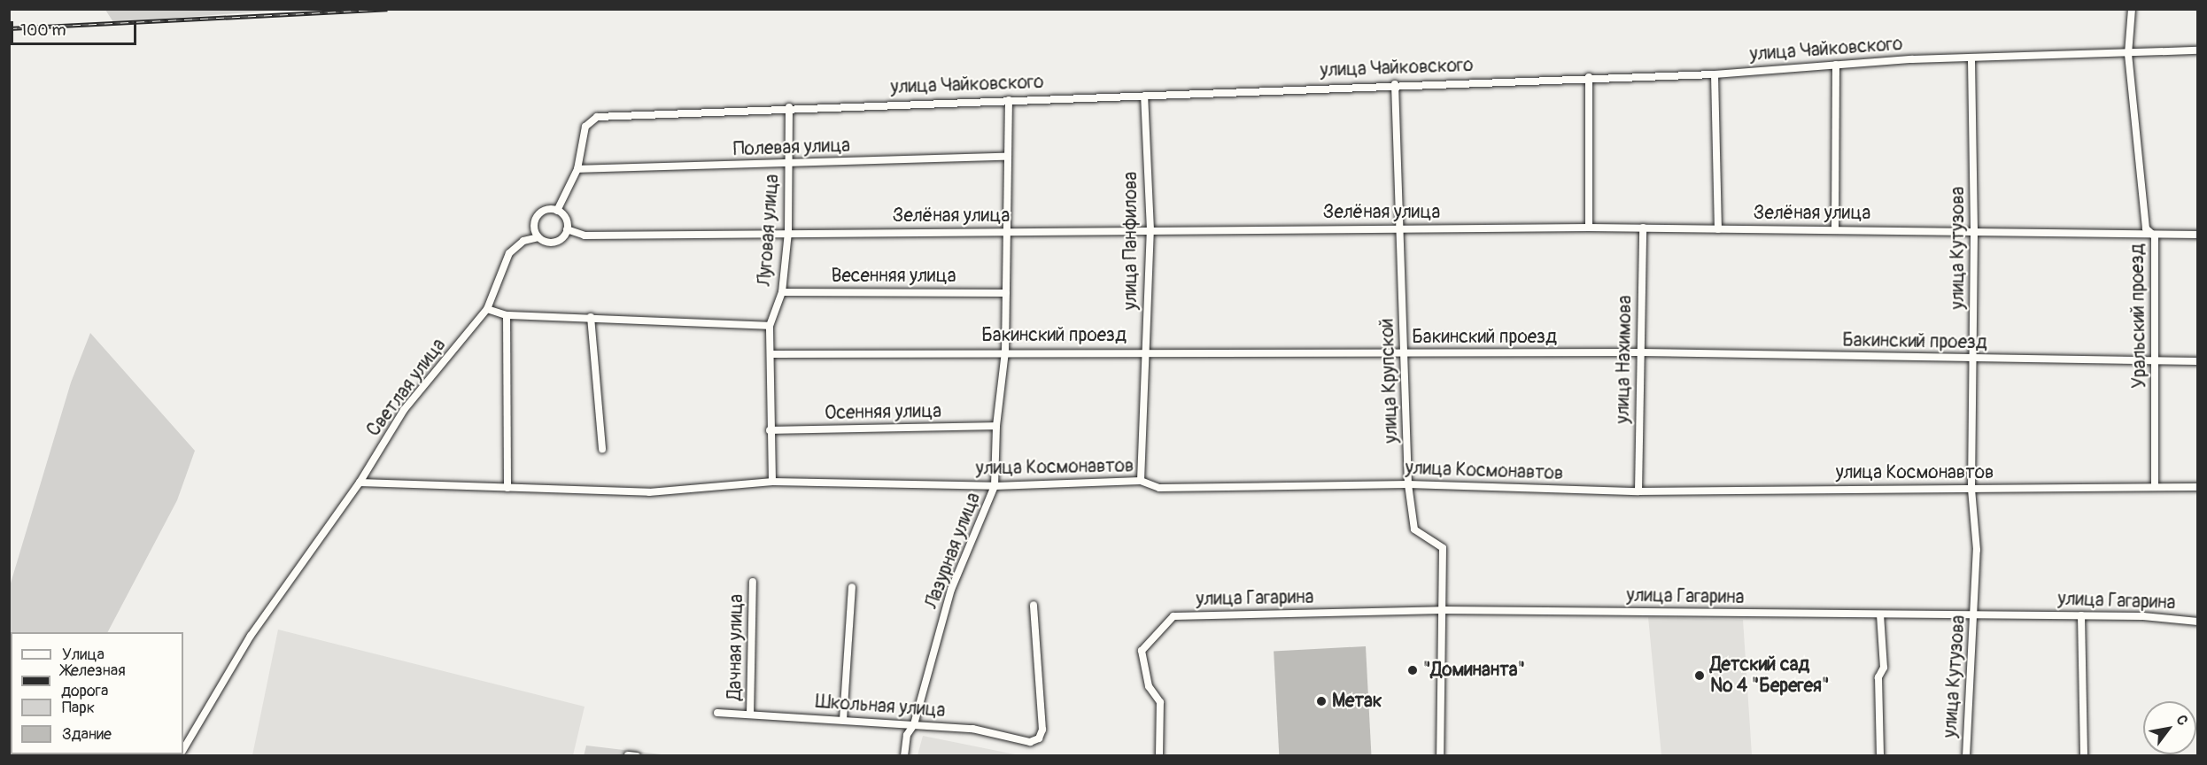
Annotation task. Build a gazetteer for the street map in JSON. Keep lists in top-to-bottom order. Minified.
{"streets":{"street":["улица Чайковского","Полевая улица","Зелёная улица","Луговая улица","улица Панфилова","улица Кутузова","Весенняя улица","Уральский проезд","Бакинский проезд","улица Нахимова","улица Крупской","Светлая улица","Осенняя улица","улица Космонавтов","Лазурная улица","улица Гагарина","Дачная улица","Школьная улица"]},"crossings":[["улица Чайковского","Полевая улица"],["улица Чайковского","Луговая улица"],["улица Чайковского","улица Панфилова"],["улица Чайковского","улица Кутузова"],["улица Чайковского","Уральский проезд"],["улица Чайковского","улица Крупской"],["улица Чайковского","Лазурная улица"],["Полевая улица","Луговая улица"],["Полевая улица","Лазурная улица"],["Зелёная улица","Луговая улица"],["Зелёная улица","улица Панфилова"],["Зелёная улица","улица Кутузова"],["Зелёная улица","Уральский проезд"],["Зелёная улица","улица Нахимова"],["Зелёная улица","улица Крупской"],["Зелёная улица","Светлая улица"],["Зелёная улица","Лазурная улица"],["Луговая улица","Весенняя улица"],["Луговая улица","Бакинский проезд"],["Луговая улица","Осенняя улица"],["Луговая улица","улица Космонавтов"],["улица Панфилова","Бакинский проезд"],["улица Панфилова","улица Космонавтов"],["улица Кутузова","Бакинский проезд"],["улица Кутузова","улица Космонавтов"],["улица Кутузова","улица Гагарина"],["Весенняя улица","Лазурная улица"],["Уральский проезд","Бакинский проезд"],["Уральский проезд","улица Космонавтов"],["Бакинский проезд","улица Нахимова"],["Бакинский проезд","улица Крупской"],["Бакинский проезд","Лазурная улица"],["улица Нахимова","улица Космонавтов"],["улица Крупской","улица Космонавтов"],["улица Крупской","улица Гагарина"],["Светлая улица","улица Космонавтов"],["Осенняя улица","Лазурная улица"],["улица Космонавтов","Лазурная улица"],["Лазурная улица","Школьная улица"],["Дачная улица","Школьная улица"]],"places":["\"Доминанта\"","Детский сад № 4 \"Берегея\"","Метак"],"legend":["Улица","Железная дорога","Парк","Здание"],"scale_bar":"100 m","north":"top right"}
